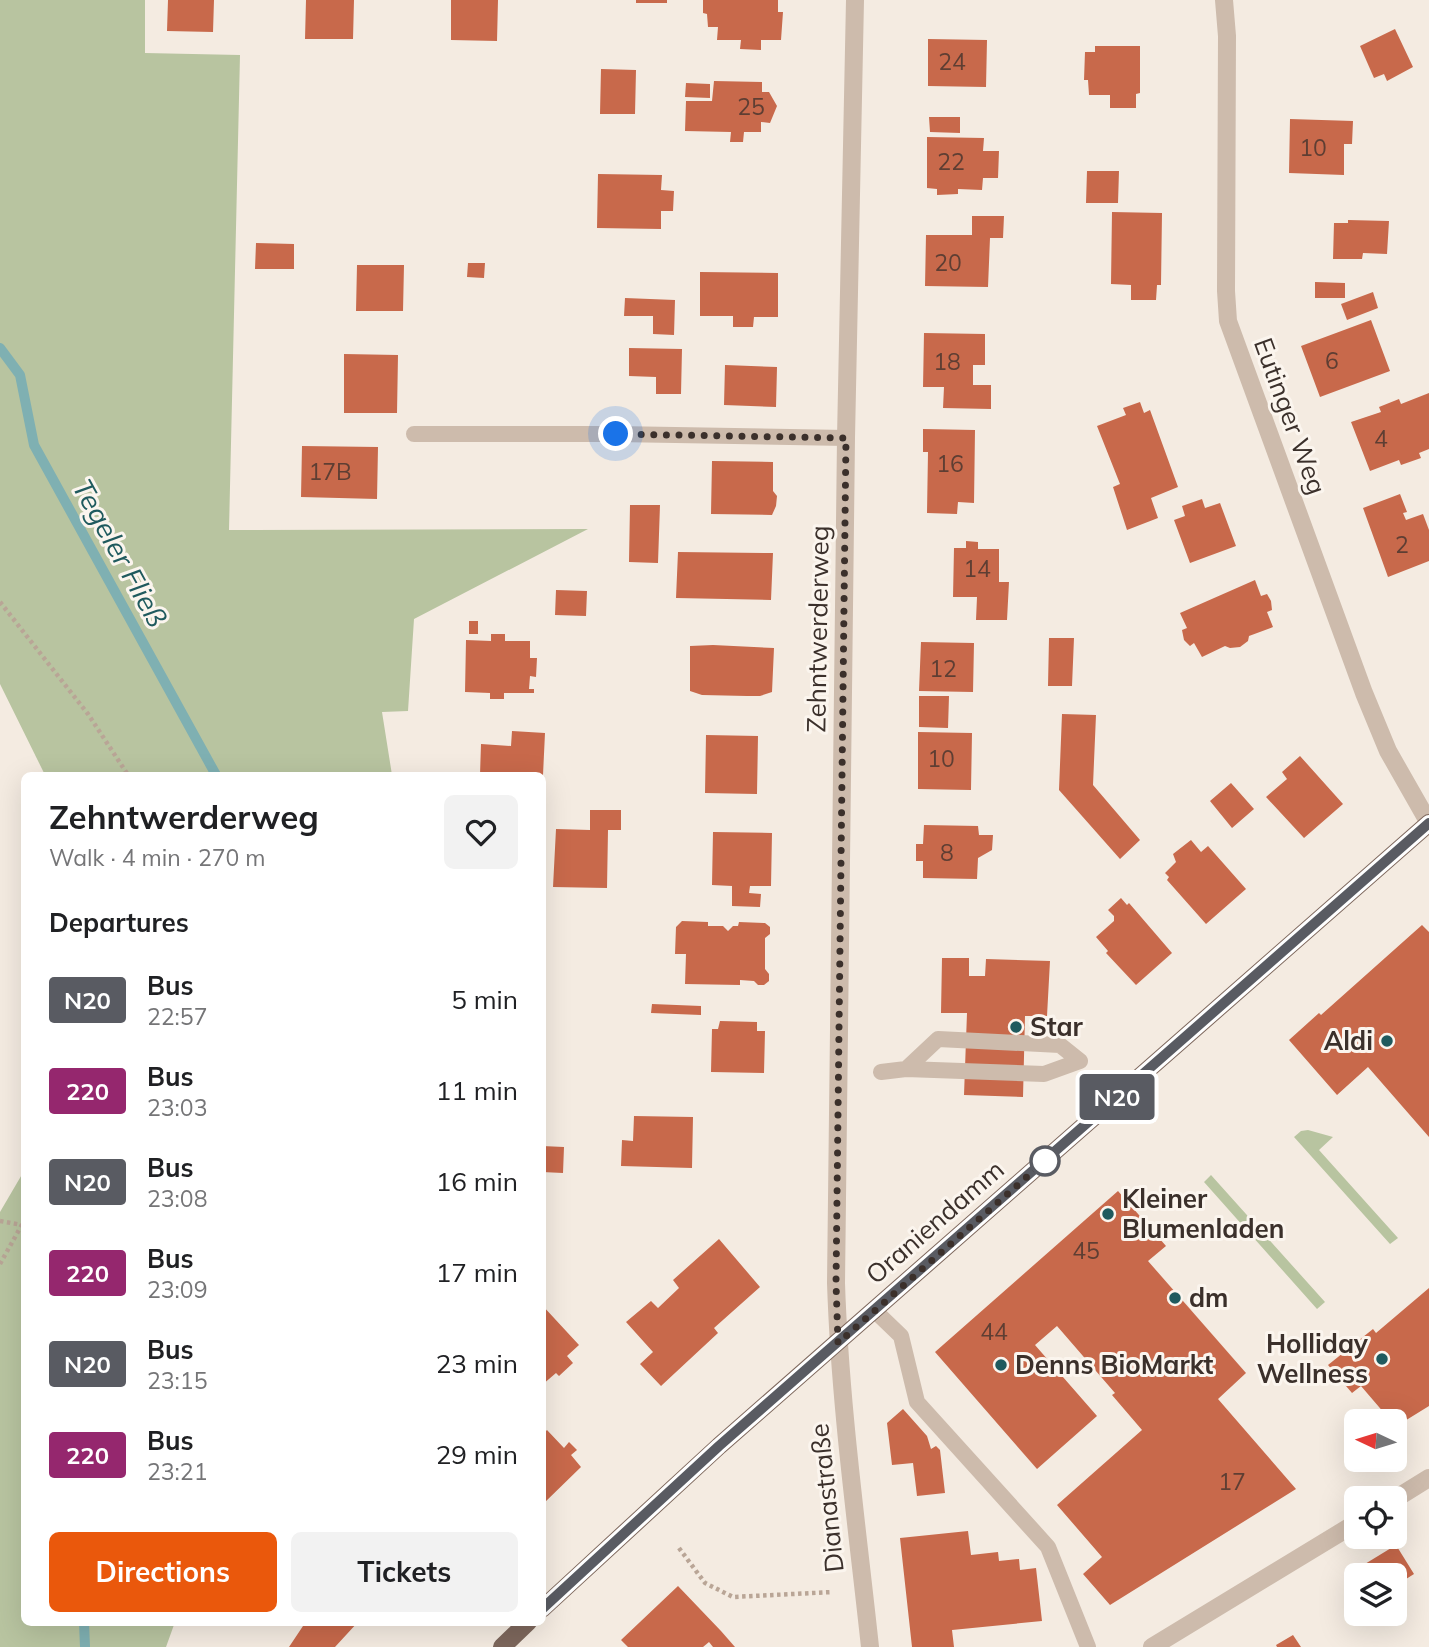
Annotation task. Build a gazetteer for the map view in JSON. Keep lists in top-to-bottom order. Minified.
{"streets":{"main road":["Oraniendamm"],"street":["Eutinger Weg","Zehntwerderweg","Dianastraße"]},"crossings":[["Eutinger Weg","Oraniendamm"],["Zehntwerderweg","Oraniendamm"],["Zehntwerderweg","Dianastraße"],["Oraniendamm","Dianastraße"]],"water":["Tegeler Fließ"],"places":["Star","Aldi","Kleiner Blumenladen","dm","Holliday Wellness","Denns BioMarkt"],"lines":["bus line N20"],"house_numbers":["24","25","10","22","20","6","18","4","16","17B","2","14","12","10","8","45","44","17"],"north":"left","page":{"on_map":"N20","heading":[["Zehntwerderweg","Walk · 4 min · 270 m"],"Departures"],"list":[{"mark":"N20","name":"Bus","note":"22:57","value":"5 min"},{"mark":"220","name":"Bus","note":"23:03","value":"11 min"},{"mark":"N20","name":"Bus","note":"23:08","value":"16 min"},{"mark":"220","name":"Bus","note":"23:09","value":"17 min"},{"mark":"N20","name":"Bus","note":"23:15","value":"23 min"},{"mark":"220","name":"Bus","note":"23:21","value":"29 min"}],"buttons":["Directions","Tickets"]}}
